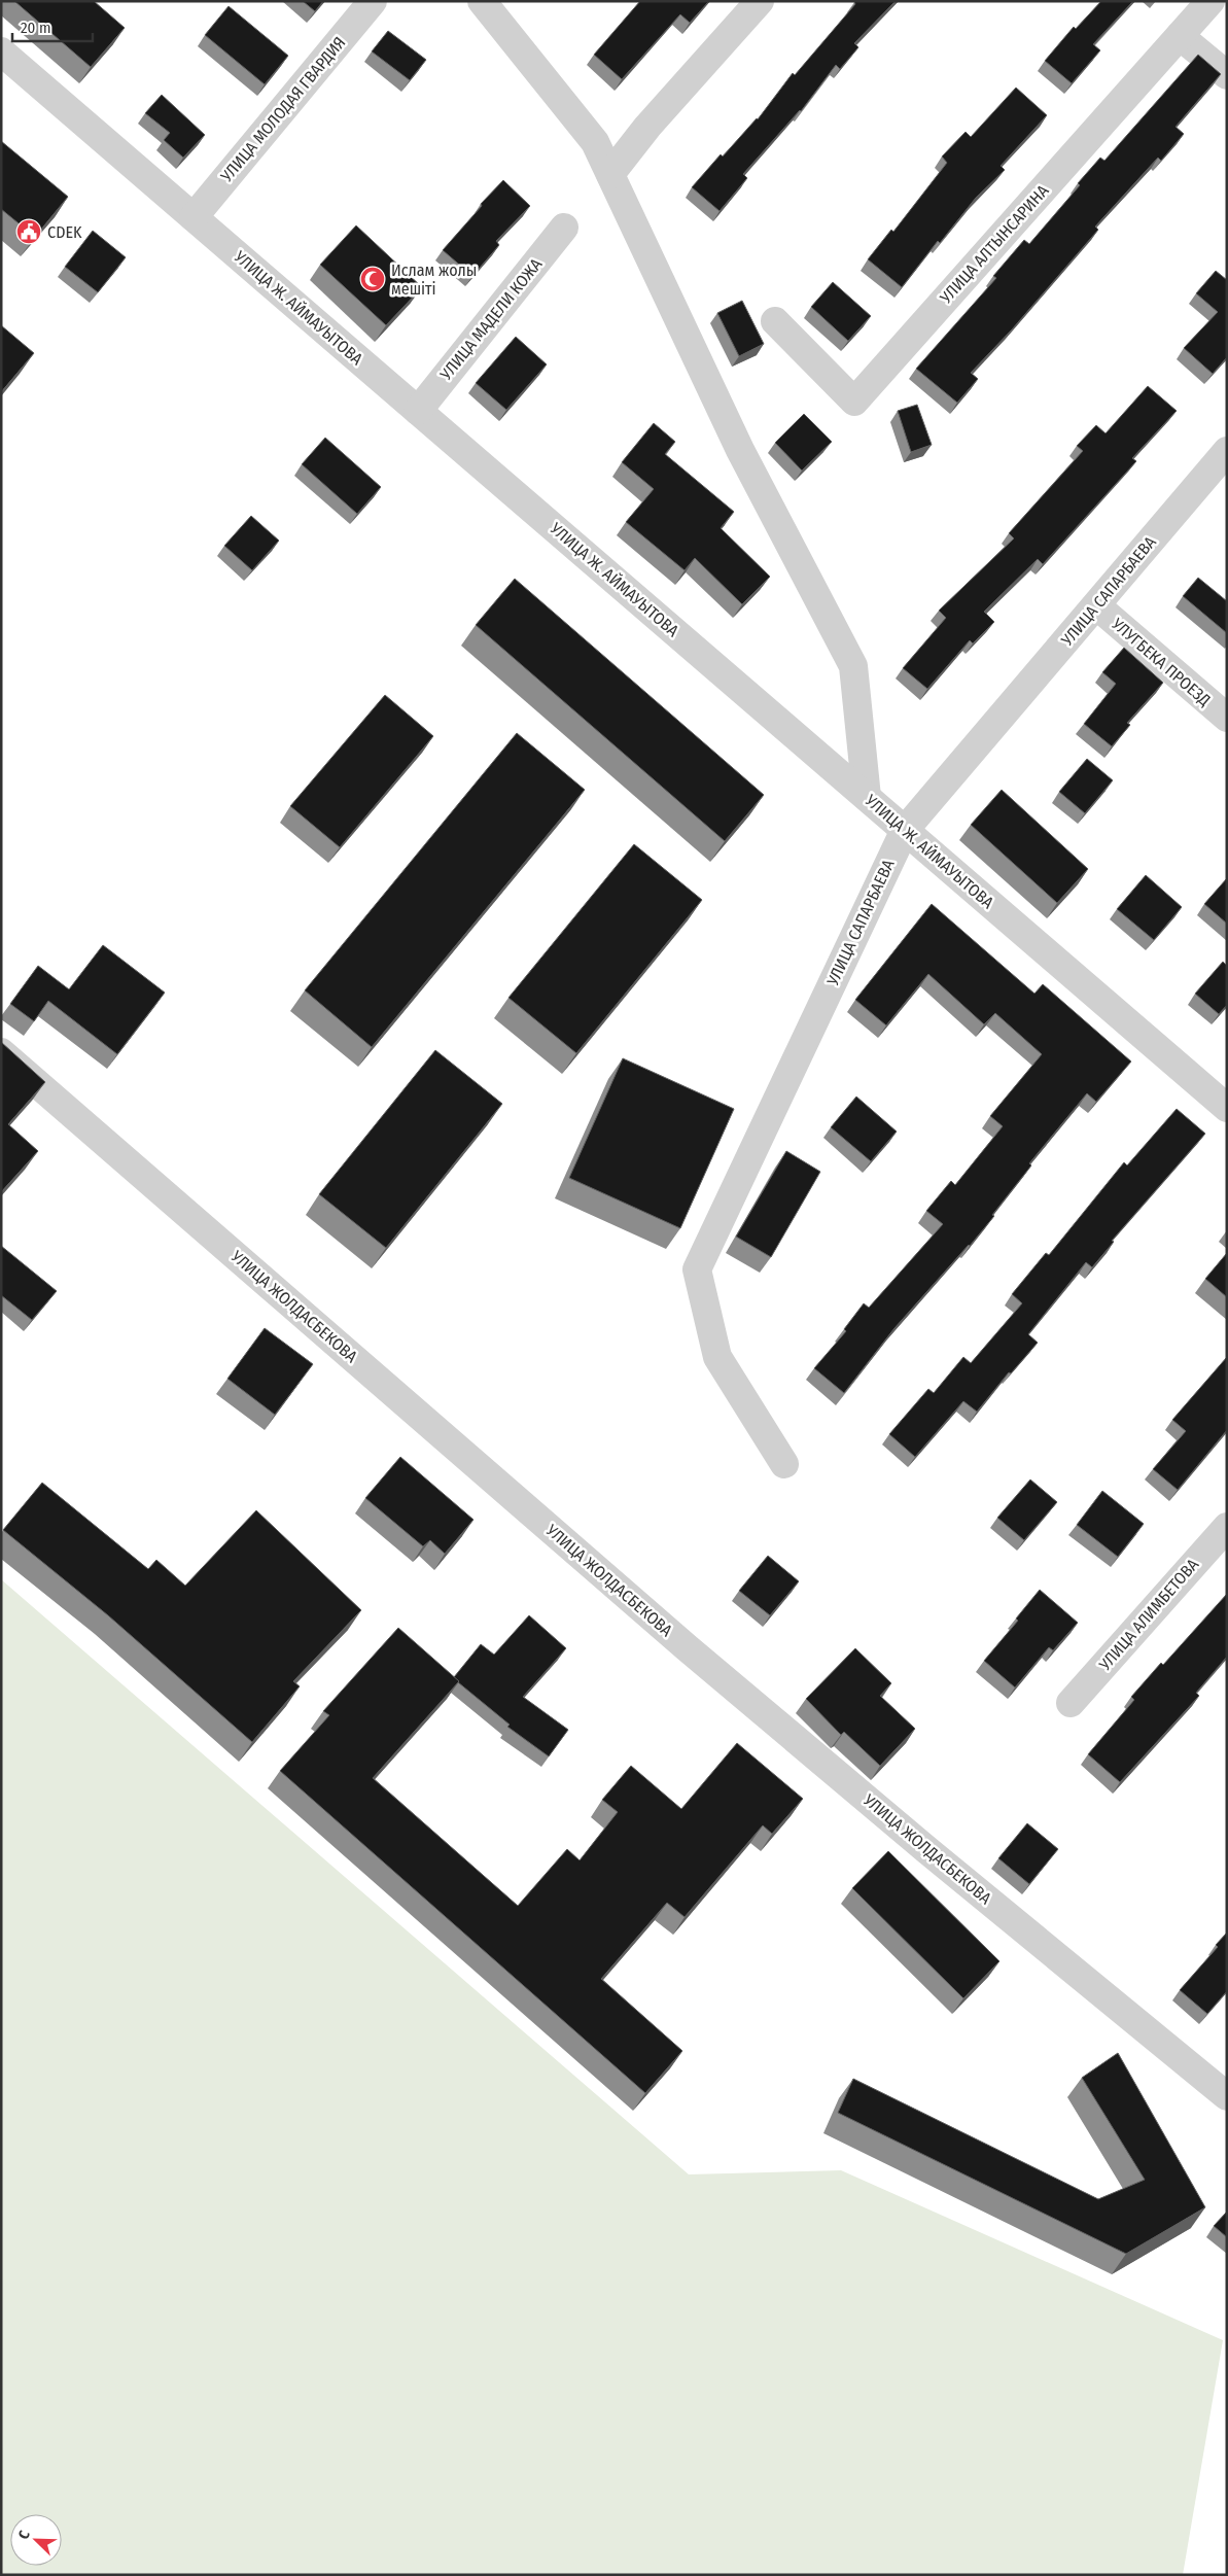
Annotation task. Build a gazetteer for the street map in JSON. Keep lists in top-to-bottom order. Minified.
{"streets":{"street":["УЛИЦА МОЛОДАЯ ГВАРДИЯ","УЛИЦА АЛТЫНСАРИНА","УЛИЦА Ж. АЙМАУЫТОВА","УЛИЦА МАДЕЛИ КОЖА","УЛИЦА САПАРБАЕВА","УЛУГБЕКА ПРОЕЗД","УЛИЦА ЖОЛДАСБЕКОВА","УЛИЦА АЛИМБЕТОВА"]},"crossings":[["УЛИЦА МОЛОДАЯ ГВАРДИЯ","УЛИЦА Ж. АЙМАУЫТОВА"],["УЛИЦА Ж. АЙМАУЫТОВА","УЛИЦА МАДЕЛИ КОЖА"],["УЛИЦА Ж. АЙМАУЫТОВА","УЛИЦА САПАРБАЕВА"],["УЛИЦА САПАРБАЕВА","УЛУГБЕКА ПРОЕЗД"]],"places":{"public building":["CDEK"],"mosque":["Ислам жолы мешіті"]},"scale_bar":"20 m","north":"top left"}
